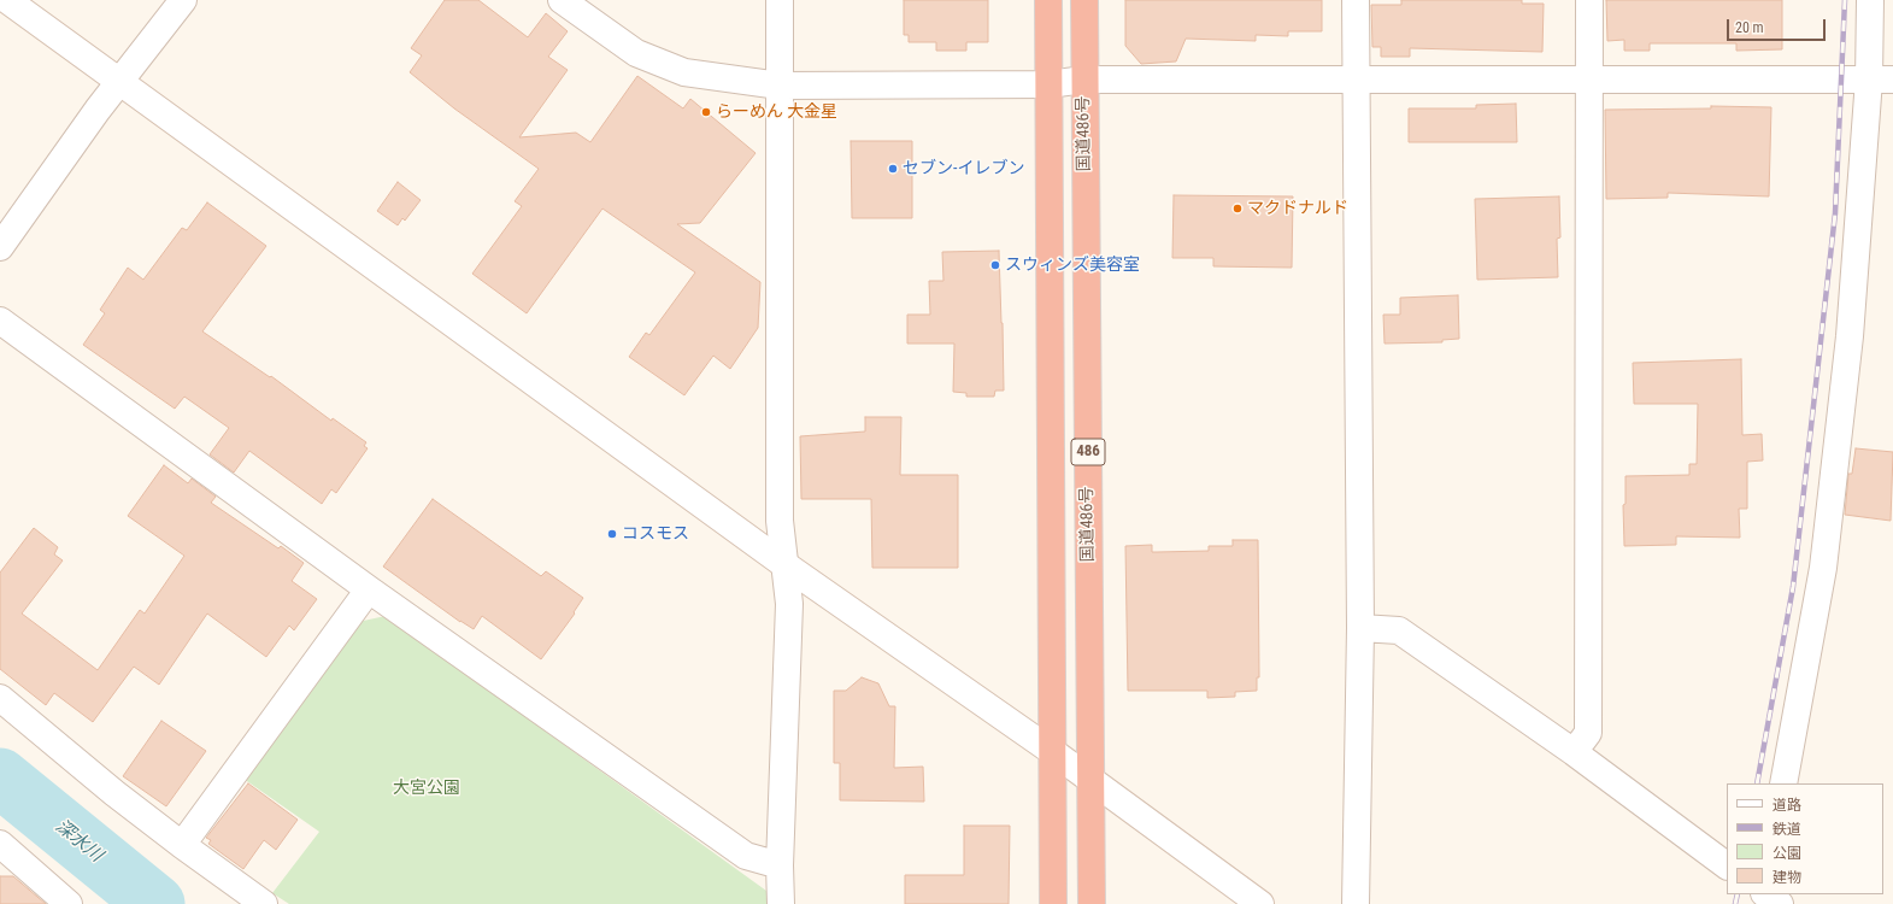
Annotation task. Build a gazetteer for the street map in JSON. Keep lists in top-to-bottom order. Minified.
{"streets":{"highway":["国道486号","486"]},"water":["深水川"],"parks":["大宮公園"],"places":["らーめん 大金星","セブン-イレブン","マクドナルド","スウィンズ美容室","コスモス"],"legend":["道路","鉄道","公園","建物"],"scale_bar":"20 m"}
